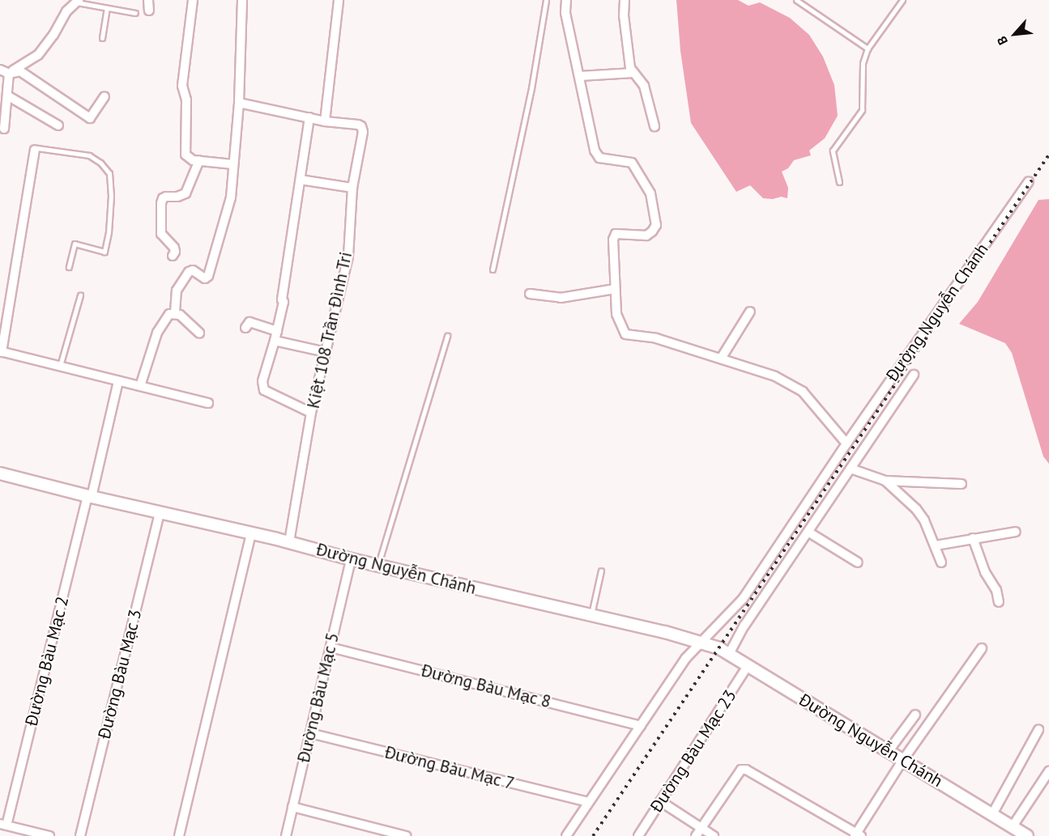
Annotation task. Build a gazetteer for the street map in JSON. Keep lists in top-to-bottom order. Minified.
{"streets":{"street":["Đường Nguyễn Chánh","Kiệt 108 Trần Đình Tri","Đường Bàu Mạc 2","Đường Bàu Mạc 3","Đường Bàu Mạc 8","Đường Bàu Mạc 5","Đường Bàu Mạc 23","Đường Bàu Mạc 7"]},"crossings":[["Đường Nguyễn Chánh","Kiệt 108 Trần Đình Tri"],["Đường Nguyễn Chánh","Đường Bàu Mạc 2"],["Đường Nguyễn Chánh","Đường Bàu Mạc 3"],["Đường Nguyễn Chánh","Đường Bàu Mạc 5"],["Đường Nguyễn Chánh","Đường Bàu Mạc 23"],["Đường Bàu Mạc 8","Đường Bàu Mạc 5"],["Đường Bàu Mạc 5","Đường Bàu Mạc 7"]],"north":"bottom left"}
